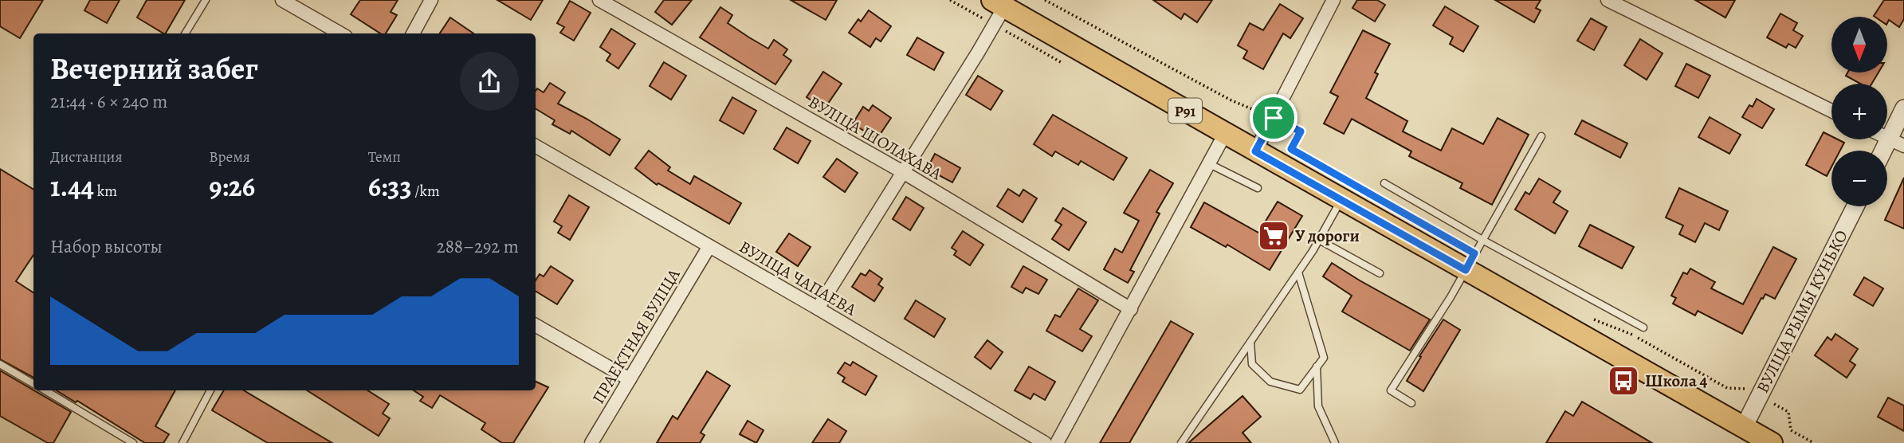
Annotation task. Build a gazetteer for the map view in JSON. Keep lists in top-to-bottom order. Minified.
{"streets":{"main road":["Р91"],"street":["ВУЛІЦА ШОЛАХАВА","ВУЛІЦА ЧАПАЕВА","ВУЛІЦА РЫМЫ КУНЬКО","ПРАЕКТНАЯ ВУЛІЦА"]},"crossings":[["Р91","ВУЛІЦА РЫМЫ КУНЬКО"],["ВУЛІЦА ЧАПАЕВА","ПРАЕКТНАЯ ВУЛІЦА"]],"places":{"supermarket":["У дороги"],"bus stop":["Школа 4"]},"north":"bottom","page":{"map_buttons":["+","−"],"heading":["Вечерний забег","21:44 · 6 × 240 m"],"stats":[["Дистанция","1.44 km"],["Время","9:26"],["Темп","6:33 /km"]],"chart":["Набор высоты","288–292 m"]}}
